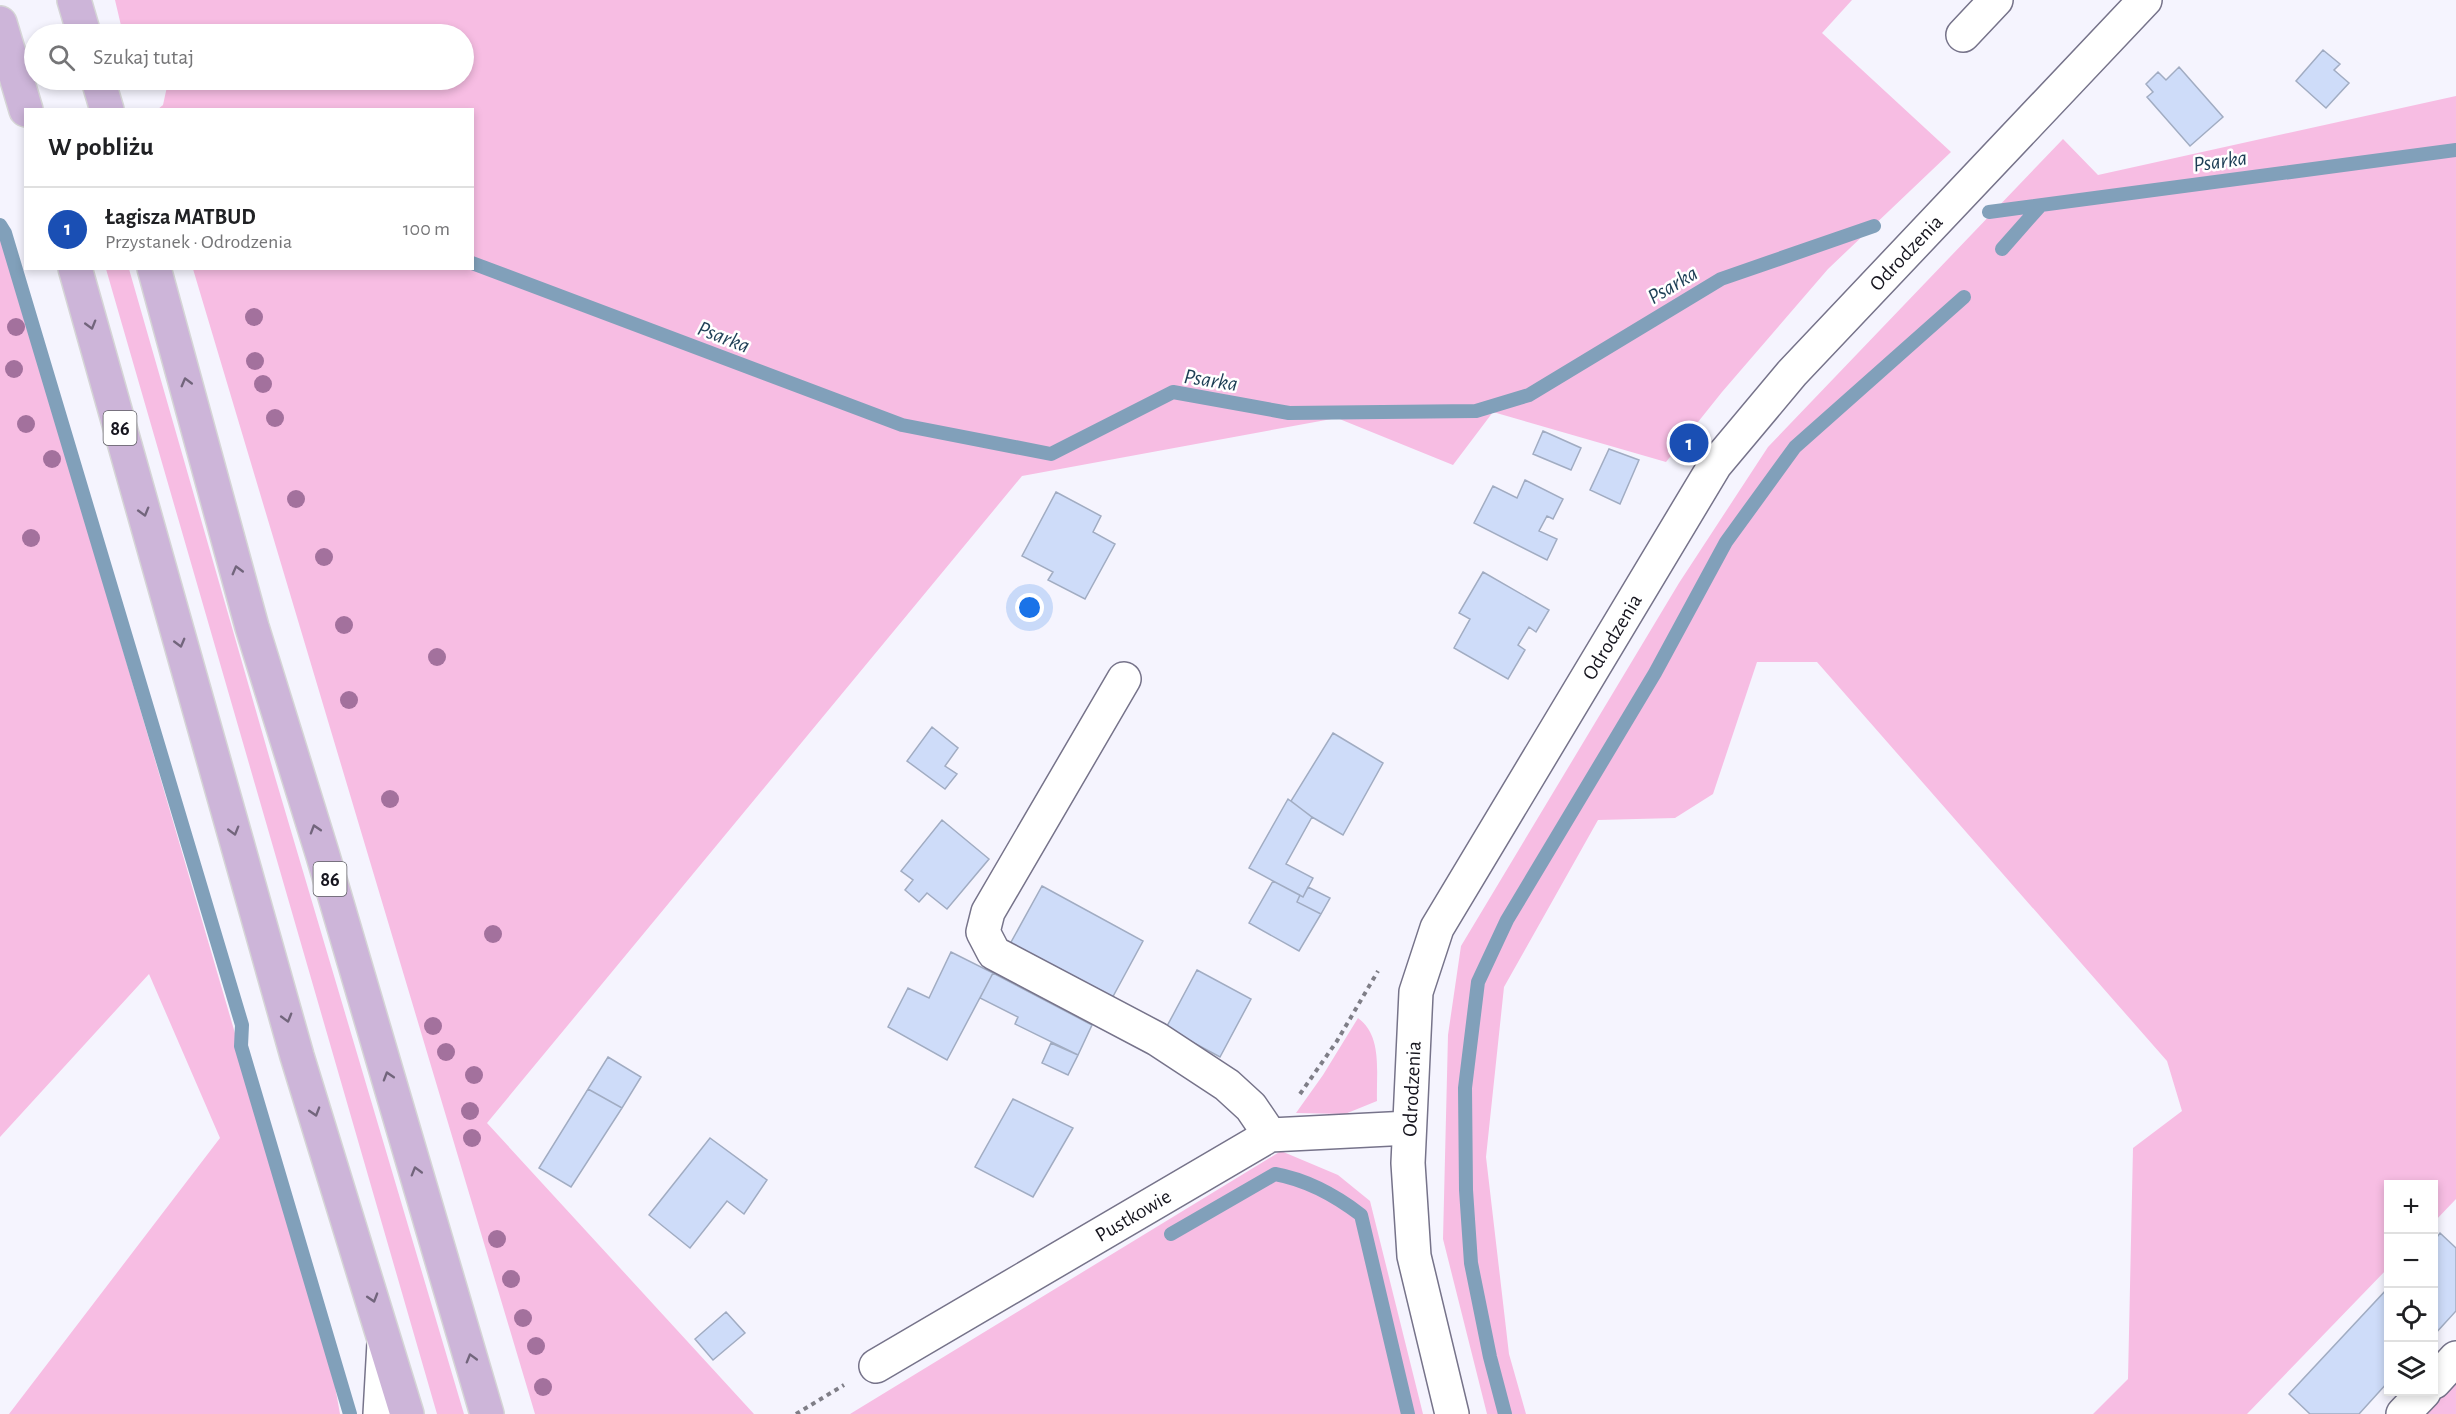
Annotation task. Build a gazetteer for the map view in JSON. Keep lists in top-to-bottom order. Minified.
{"streets":{"main road":["86"],"street":["Odrodzenia","Pustkowie"]},"crossings":[["Odrodzenia","Pustkowie"]],"water":["Psarka"],"page":{"search":"Szukaj tutaj","heading":"W pobliżu","list":[{"mark":"1","name":"Łagisza MATBUD","note":"Przystanek · Odrodzenia","value":"100 m"}],"pins":"1","map_buttons":["+","−"]}}
